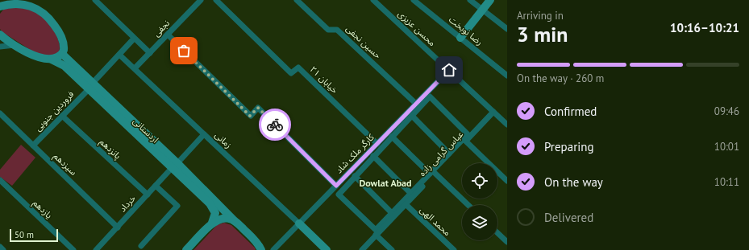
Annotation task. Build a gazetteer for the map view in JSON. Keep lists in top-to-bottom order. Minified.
{"streets":{"main road":["اردستانی"],"street":["نجفی","محسن عزیزی","رضا نوبخت","حسین نجفی","خیابان ۲۱","فروردین جنوبی","زمانی","پانزدهم","کارگر ملک شاد","عباس گرامی زاده","سیزدهم","خرداد","یازدهم","محمد الهی"]},"crossings":[["نجفی","زمانی"],["محسن عزیزی","کارگر ملک شاد"],["محسن عزیزی","عباس گرامی زاده"],["حسین نجفی","کارگر ملک شاد"],["خیابان ۲۱","کارگر ملک شاد"],["فروردین جنوبی","اردستانی"],["فروردین جنوبی","زمانی"],["فروردین جنوبی","پانزدهم"],["فروردین جنوبی","سیزدهم"],["اردستانی","خرداد"],["زمانی","کارگر ملک شاد"],["زمانی","خرداد"],["پانزدهم","خرداد"],["عباس گرامی زاده","محمد الهی"],["سیزدهم","خرداد"]],"districts":["Dowlat Abad"],"scale_bar":"50 m","page":{"heading":["3 min","Arriving in","10:16–10:21"],"bar":"On the way · 260 m","list":[["Confirmed","09:46"],["Preparing","10:01"],["On the way","10:11"],"Delivered"],"scale":"50 m"}}
